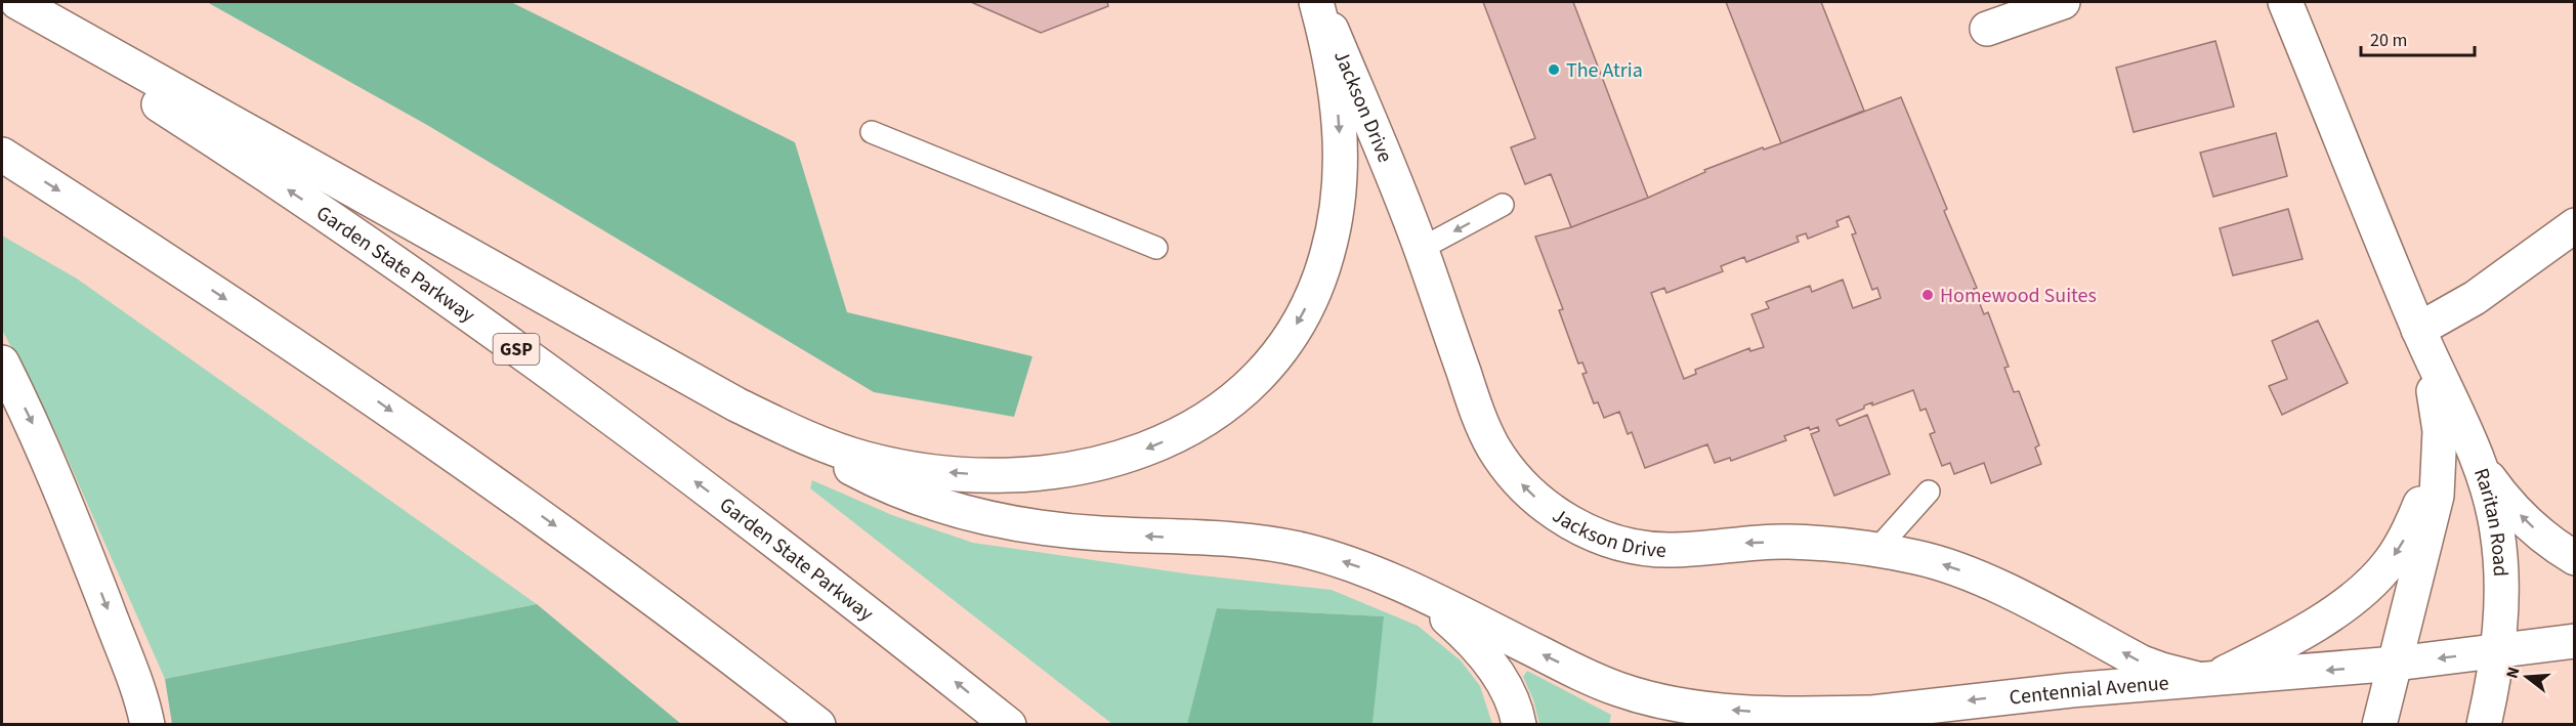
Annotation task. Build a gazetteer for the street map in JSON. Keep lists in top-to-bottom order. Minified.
{"streets":{"main road":["Jackson Drive","Garden State Parkway","GSP","Raritan Road","Centennial Avenue"]},"crossings":[["Jackson Drive","Centennial Avenue"],["Raritan Road","Centennial Avenue"]],"one_way":["Centennial Avenue"],"places":["The Atria","Homewood Suites"],"scale_bar":"20 m","north":"left"}
